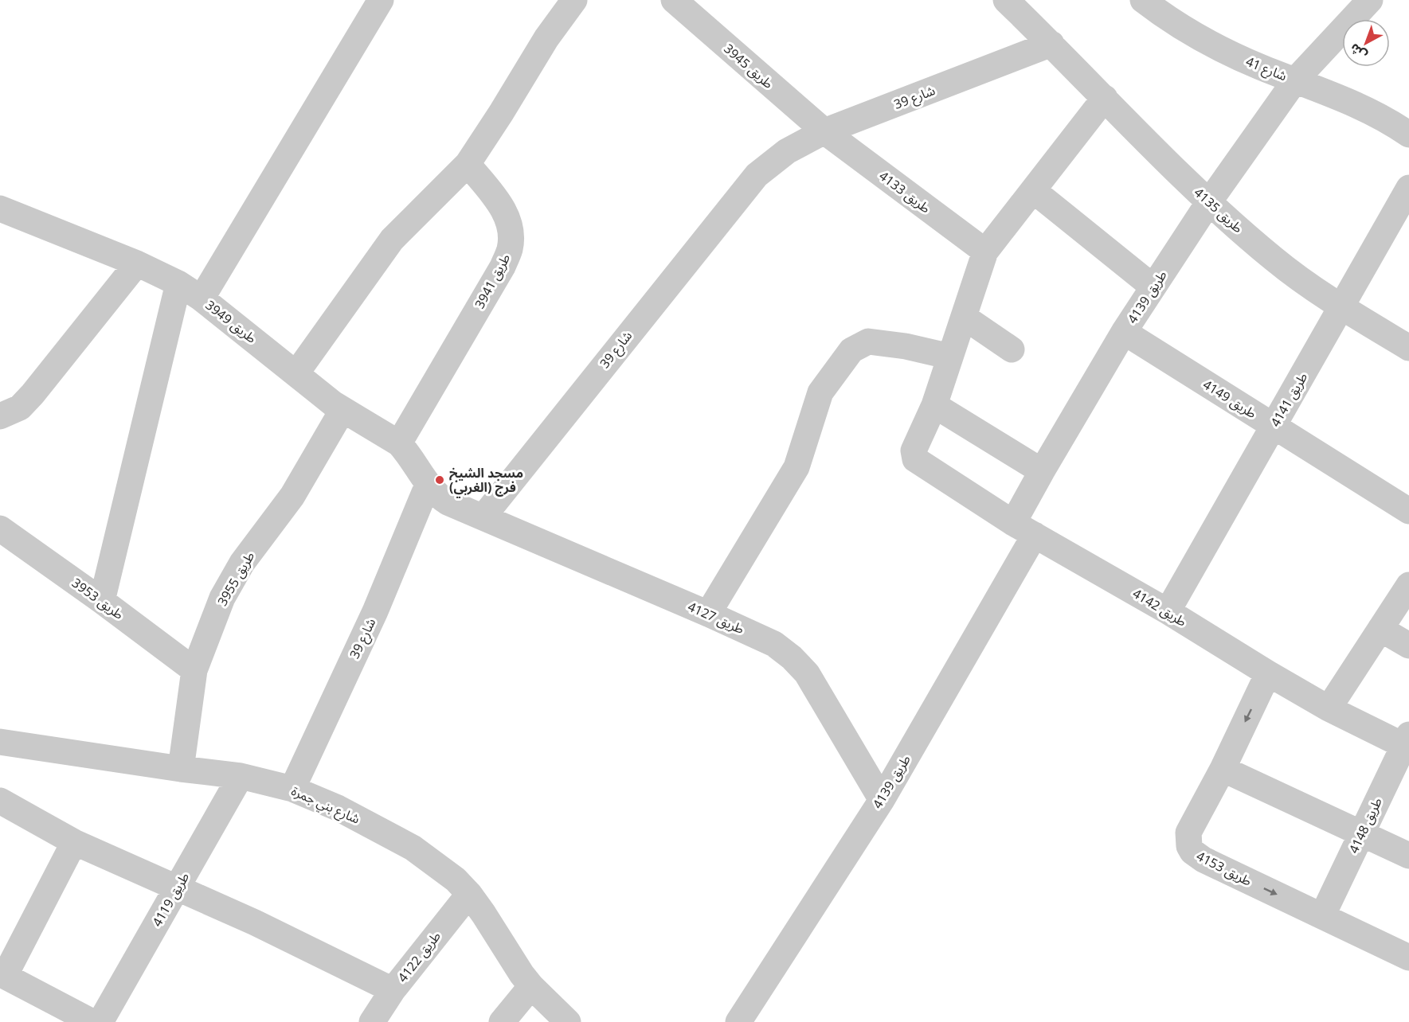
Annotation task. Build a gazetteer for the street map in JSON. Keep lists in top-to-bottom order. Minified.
{"streets":{"street":["طريق 3945","شارع 41","شارع 39","طريق 4133","طريق 4135","طريق 3941","طريق 4139","طريق 3949","طريق 4149","طريق 4141","طريق 3955","طريق 3953","طريق 4142","طريق 4127","شارع بني جمرة","طريق 4148","طريق 4153","طريق 4119","طريق 4122"]},"crossings":[["طريق 3945","شارع 39"],["طريق 3945","طريق 4133"],["شارع 41","طريق 4139"],["شارع 39","طريق 4133"],["شارع 39","طريق 4135"],["شارع 39","طريق 3949"],["شارع 39","طريق 4127"],["شارع 39","شارع بني جمرة"],["طريق 4135","طريق 4139"],["طريق 4135","طريق 4141"],["طريق 3941","طريق 3949"],["طريق 4139","طريق 4149"],["طريق 4139","طريق 4142"],["طريق 4139","طريق 4127"],["طريق 3949","طريق 3955"],["طريق 4149","طريق 4141"],["طريق 4141","طريق 4142"],["طريق 3955","طريق 3953"],["طريق 3955","شارع بني جمرة"],["طريق 4142","طريق 4148"],["طريق 4142","طريق 4153"],["شارع بني جمرة","طريق 4119"],["شارع بني جمرة","طريق 4122"],["طريق 4148","طريق 4153"]],"places":["مسجد الشيخ فرج (الغربي)"],"north":"bottom left"}
